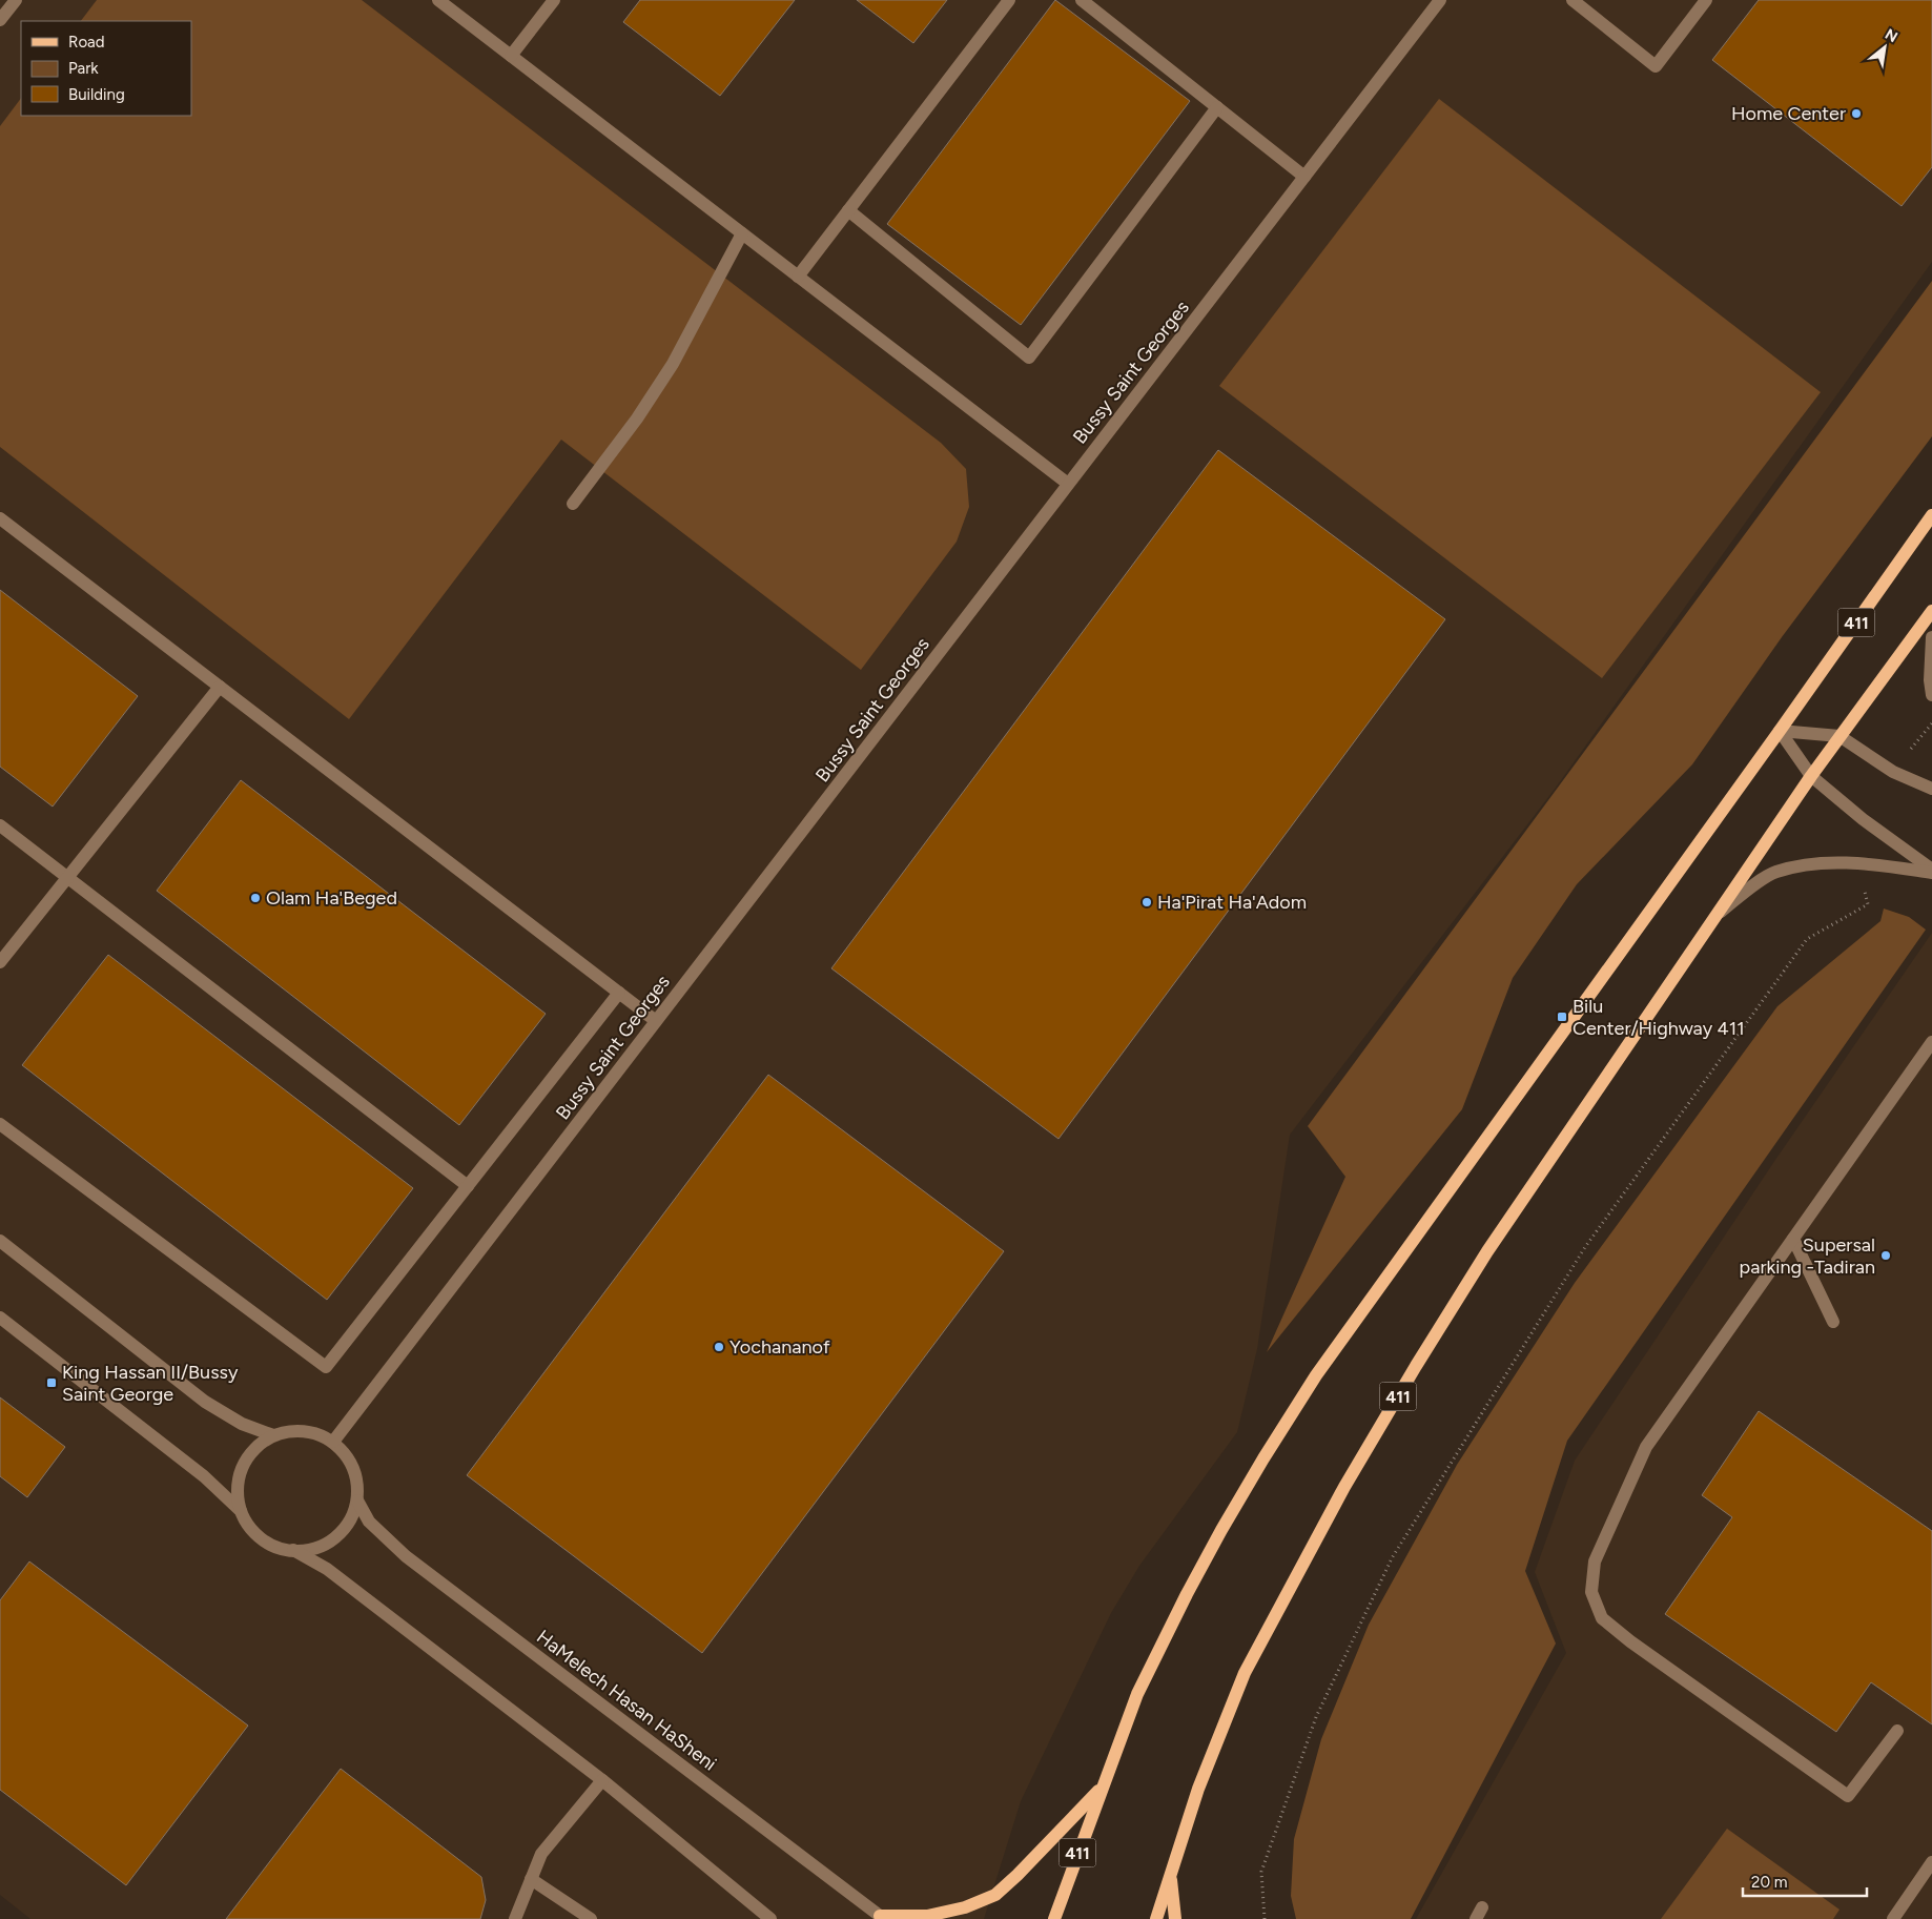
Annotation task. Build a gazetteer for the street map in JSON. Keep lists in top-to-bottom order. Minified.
{"streets":{"main road":["411"],"street":["Bussy Saint Georges","HaMelech Hasan HaSheni"]},"crossings":[["Bussy Saint Georges","HaMelech Hasan HaSheni"]],"places":{"other":["Home Center","Olam Ha'Beged","Ha'Pirat Ha'Adom","Supersal parking -Tadiran","Yochananof"],"transit":["Bilu Center/Highway 411","King Hassan II/Bussy Saint George"]},"legend":["Road","Park","Building"],"scale_bar":"20 m","north":"top right"}
